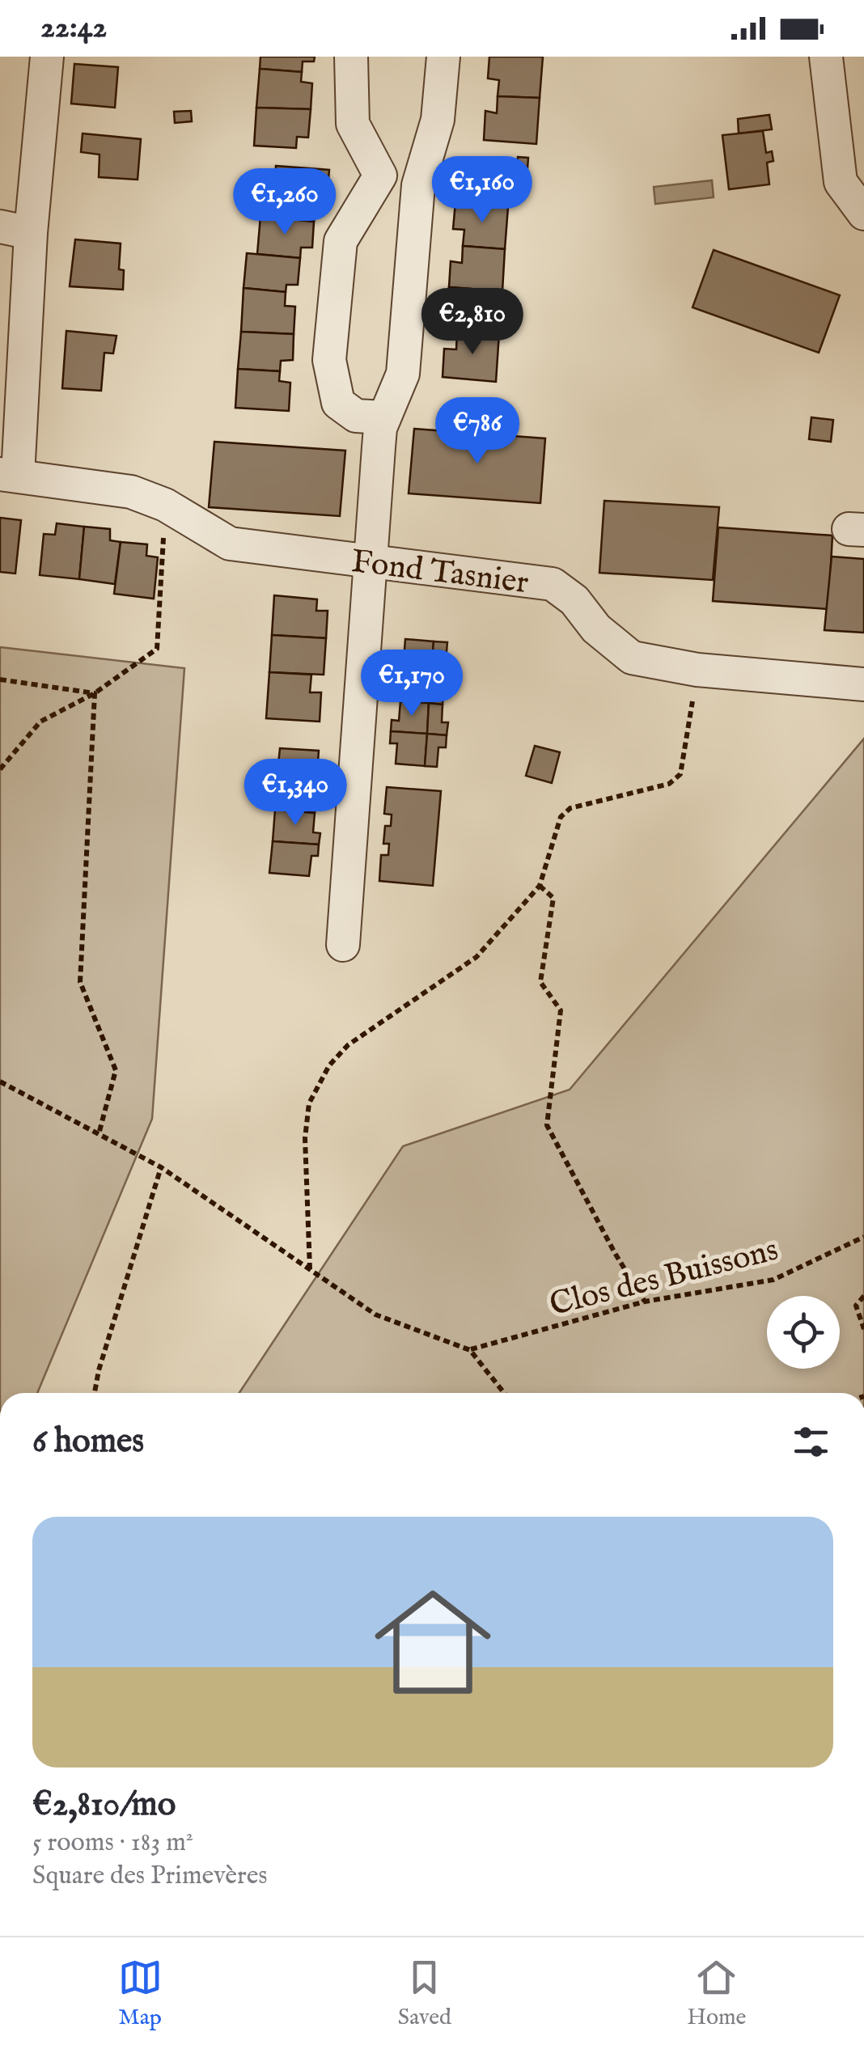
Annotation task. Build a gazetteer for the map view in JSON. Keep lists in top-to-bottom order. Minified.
{"streets":{"street":["Fond Tasnier"],"path":["Clos des Buissons"]},"page":{"status":"22:42","price":["€1,160","€1,260","€2,810","€786","€1,170","€1,340"],"heading":"6 homes","list":[{"name":"€2,810/mo","note":"5 rooms · 183 m² · Square des Primevères"}],"tabs":["Map","Saved","Home"]}}
